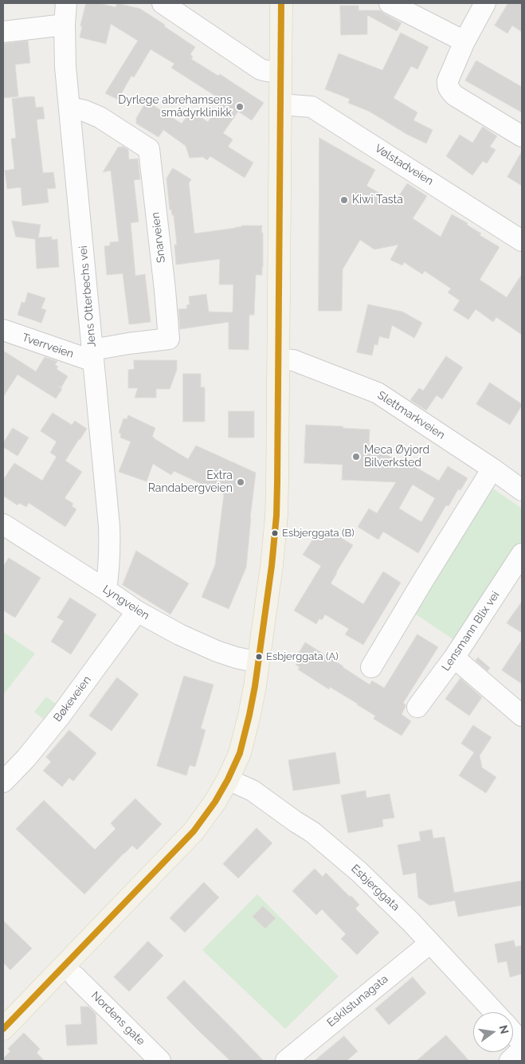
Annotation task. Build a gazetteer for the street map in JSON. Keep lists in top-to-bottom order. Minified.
{"streets":{"street":["Vølstadveien","Snarveien","Jens Otterbechs vei","Tverrveien","Slettmarkveien","Lyngveien","Lensmann Blix vei","Bøkeveien","Esbjerggata","Eskilstunagata","Nordens gate"]},"crossings":[["Snarveien","Jens Otterbechs vei"],["Snarveien","Tverrveien"],["Jens Otterbechs vei","Tverrveien"],["Jens Otterbechs vei","Lyngveien"],["Lyngveien","Bøkeveien"],["Esbjerggata","Eskilstunagata"]],"places":["Dyrlege abrehamsens smådyrklinikk","Kiwi Tasta","Meca Øyjord Bilverksted","Extra Randabergveien","Esbjerggata (B)","Esbjerggata (A)"],"north":"right"}
